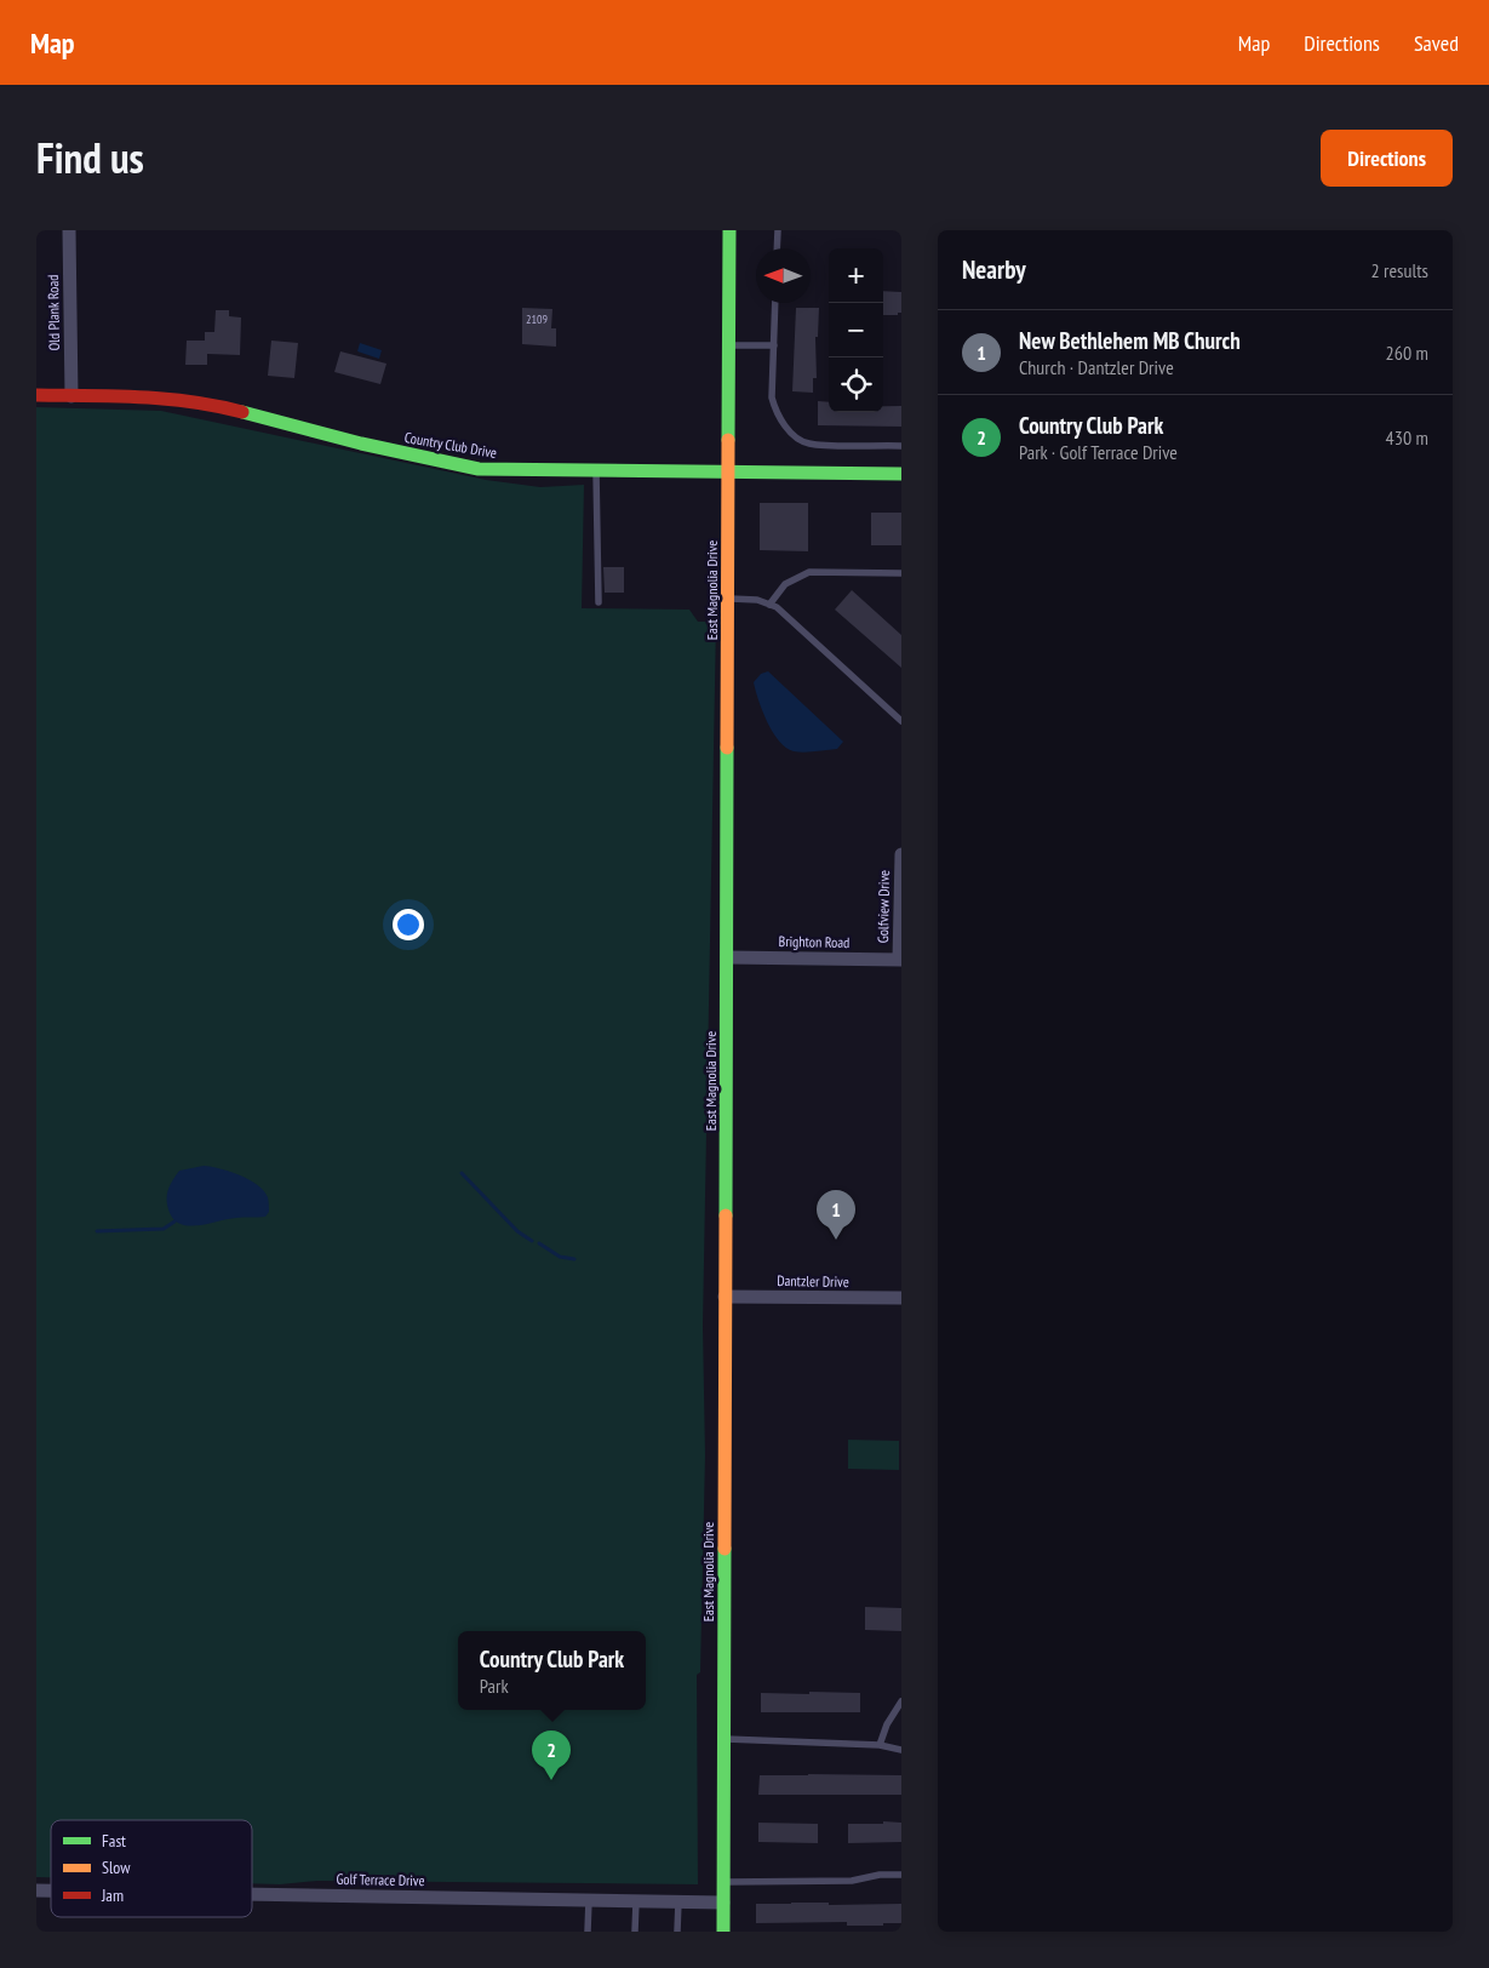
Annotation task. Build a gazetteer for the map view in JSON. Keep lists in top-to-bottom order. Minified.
{"streets":{"main road":["Country Club Drive","East Magnolia Drive"],"street":["Old Plank Road","Golfview Drive","Brighton Road","Dantzler Drive","Golf Terrace Drive"]},"crossings":[["Old Plank Road","Country Club Drive"],["Country Club Drive","East Magnolia Drive"],["East Magnolia Drive","Brighton Road"],["East Magnolia Drive","Dantzler Drive"],["East Magnolia Drive","Golf Terrace Drive"],["Golfview Drive","Brighton Road"]],"house_numbers":["2109"],"legend":["Fast","Slow","Jam"],"north":"left","page":{"header":"Map","nav":["Map","Directions","Saved"],"title":"Find us","buttons":"Directions","heading":["Nearby","2 results"],"map_buttons":["+","−"],"list":[{"mark":"1","name":"New Bethlehem MB Church","note":"Church · Dantzler Drive","value":"260 m"},{"mark":"2","name":"Country Club Park","note":"Park · Golf Terrace Drive","value":"430 m"}],"pins":["1","2"],"popup":["Country Club Park","Park"]}}
